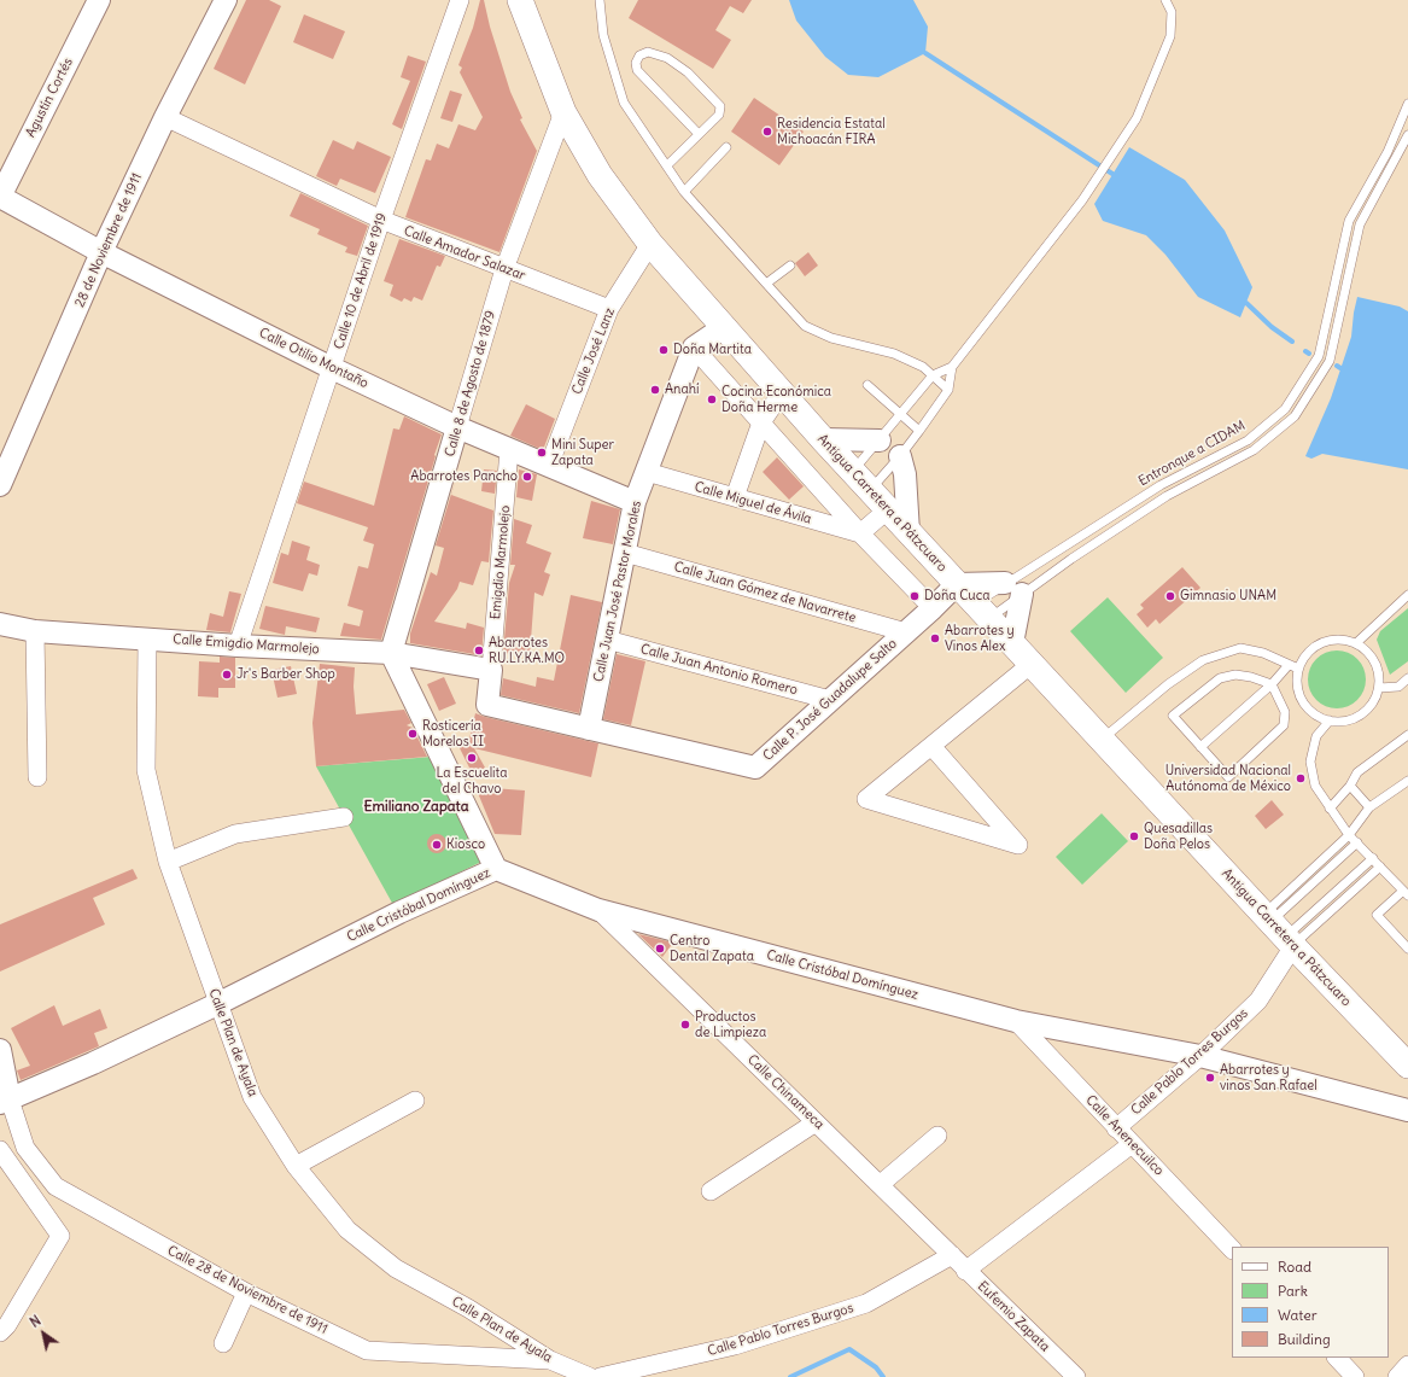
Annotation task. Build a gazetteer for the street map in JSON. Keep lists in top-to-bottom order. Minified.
{"streets":{"main road":["Antigua Carretera a Pátzcuaro"],"street":["Agustín Cortés","28 de Noviembre de 1911","Calle Amador Salazar","Calle 10 de Abril de 1919","Calle José Lanz","Calle Otilio Montaño","Calle 8 de Agosto de 1879","Calle Miguel de Ávila","Emigdio Marmolejo","Calle Juan José Pastor Morales","Calle Juan Gómez de Navarrete","Calle Emigdio Marmolejo","Calle Juan Antonio Romero","Calle P. José Guadalupe Salto","Calle Cristóbal Domínguez","Calle Plan de Ayala","Calle Pablo Torres Burgos","Calle Chinameca","Calle Anenecuilco","Calle 28 de Noviembre de 1911","Eufemio Zapata"],"lane":["Entronque a CIDAM"]},"crossings":[["Agustín Cortés","Calle Otilio Montaño"],["28 de Noviembre de 1911","Calle Amador Salazar"],["28 de Noviembre de 1911","Calle Otilio Montaño"],["Calle Amador Salazar","Calle 10 de Abril de 1919"],["Calle Amador Salazar","Calle José Lanz"],["Calle Amador Salazar","Calle 8 de Agosto de 1879"],["Calle 10 de Abril de 1919","Calle Otilio Montaño"],["Calle 10 de Abril de 1919","Calle Emigdio Marmolejo"],["Calle José Lanz","Calle Otilio Montaño"],["Calle José Lanz","Antigua Carretera a Pátzcuaro"],["Calle Otilio Montaño","Calle 8 de Agosto de 1879"],["Calle Otilio Montaño","Emigdio Marmolejo"],["Calle Otilio Montaño","Calle Juan José Pastor Morales"],["Calle 8 de Agosto de 1879","Antigua Carretera a Pátzcuaro"],["Calle 8 de Agosto de 1879","Calle Emigdio Marmolejo"],["Entronque a CIDAM","Antigua Carretera a Pátzcuaro"],["Calle Miguel de Ávila","Calle Juan José Pastor Morales"],["Antigua Carretera a Pátzcuaro","Calle P. José Guadalupe Salto"],["Antigua Carretera a Pátzcuaro","Calle Pablo Torres Burgos"],["Emigdio Marmolejo","Calle Emigdio Marmolejo"],["Emigdio Marmolejo","Calle P. José Guadalupe Salto"],["Calle Juan José Pastor Morales","Calle Juan Gómez de Navarrete"],["Calle Juan José Pastor Morales","Calle Juan Antonio Romero"],["Calle Juan José Pastor Morales","Calle P. José Guadalupe Salto"],["Calle Juan Gómez de Navarrete","Calle P. José Guadalupe Salto"],["Calle Emigdio Marmolejo","Calle Plan de Ayala"],["Calle Juan Antonio Romero","Calle P. José Guadalupe Salto"],["Calle Cristóbal Domínguez","Calle Plan de Ayala"],["Calle Cristóbal Domínguez","Calle Pablo Torres Burgos"],["Calle Cristóbal Domínguez","Calle Chinameca"],["Calle Cristóbal Domínguez","Calle Anenecuilco"],["Calle Cristóbal Domínguez","Calle 28 de Noviembre de 1911"],["Calle Plan de Ayala","Calle 28 de Noviembre de 1911"],["Calle Pablo Torres Burgos","Calle Chinameca"],["Calle Pablo Torres Burgos","Calle Anenecuilco"],["Calle Pablo Torres Burgos","Eufemio Zapata"],["Calle Chinameca","Eufemio Zapata"]],"districts":["Emiliano Zapata"],"places":["Residencia Estatal Michoacán FIRA","Doña Martita","Anahí","Cocina Económica Doña Herme","Mini Super Zapata","Abarrotes Pancho","Doña Cuca","Gimnasio UNAM","Abarrotes y Vinos Alex","Abarrotes RU.LY.KA.MO","Jr's Barber Shop","Rosticería Morelos II","La Escuelita del Chavo","Universidad Nacional Autónoma de México","Quesadillas Doña Pelos","Kiosco","Centro Dental Zapata","Productos de Limpieza","Abarrotes y vinos San Rafael"],"legend":["Road","Park","Water","Building"],"north":"top left"}
